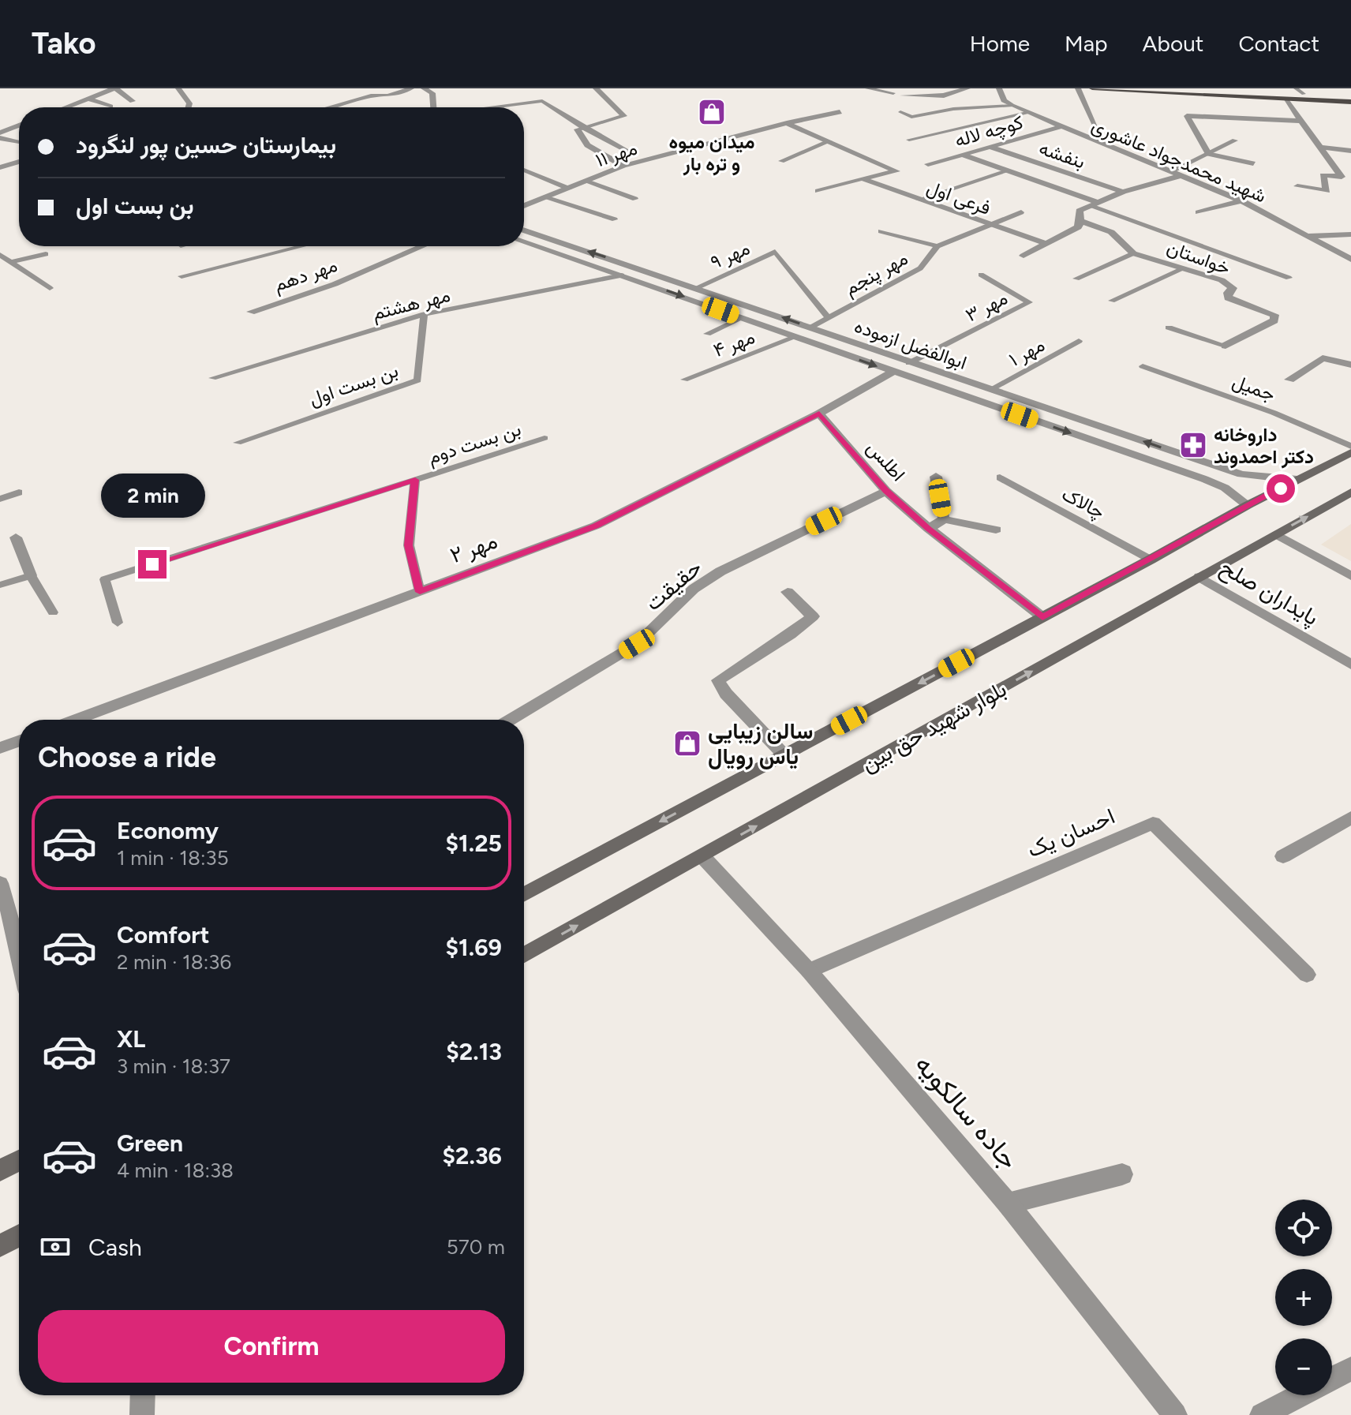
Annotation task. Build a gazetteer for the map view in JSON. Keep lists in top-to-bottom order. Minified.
{"streets":{"main road":["بلوار شهید حق بین"],"street":["کوچه لاله","مهر ۱۱","بنفشه","شهید محمدجواد عاشوری","فرعی اول","خواستان","مهر دهم","ابوالفضل ازموده","اطلس","مهر ۲","حقیقت","پایداران صلح","احسان یک","جاده سالکویه"],"lane":["مهر ۹","مهر پنجم","مهر هشتم","مهر ۳","مهر ۴","مهر ۱","بن بست اول","جمیل","بن بست دوم","چالاک"]},"crossings":[["کوچه لاله","بنفشه"],["کوچه لاله","شهید محمدجواد عاشوری"],["فرعی اول","مهر پنجم"],["مهر ۹","مهر پنجم"],["مهر ۹","ابوالفضل ازموده"],["مهر پنجم","ابوالفضل ازموده"],["مهر هشتم","ابوالفضل ازموده"],["مهر هشتم","بن بست اول"],["مهر ۳","ابوالفضل ازموده"],["مهر ۴","ابوالفضل ازموده"],["ابوالفضل ازموده","مهر ۱"],["ابوالفضل ازموده","مهر ۲"],["ابوالفضل ازموده","بلوار شهید حق بین"],["اطلس","مهر ۲"],["اطلس","حقیقت"],["اطلس","بلوار شهید حق بین"],["چالاک","بلوار شهید حق بین"],["پایداران صلح","بلوار شهید حق بین"],["بلوار شهید حق بین","جاده سالکویه"],["احسان یک","جاده سالکویه"]],"places":{"shop":["میدان میوه و تره بار","سالن زیبایی یاس رویال"],"pharmacy":["داروخانه دکتر احمدوند"]},"page":{"header":"Tako","nav":["Home","Map","About","Contact"],"banner":["بیمارستان حسین پور لنگرود","بن بست اول"],"bubble":"2 min","heading":"Choose a ride","list":[{"name":"Economy","note":"1 min · 18:35","value":"$1.25"},{"name":"Comfort","note":"2 min · 18:36","value":"$1.69"},{"name":"XL","note":"3 min · 18:37","value":"$2.13"},{"name":"Green","note":"4 min · 18:38","value":"$2.36"}],"map_buttons":["+","−"],"pay":["Cash","570 m"],"buttons":"Confirm"}}
